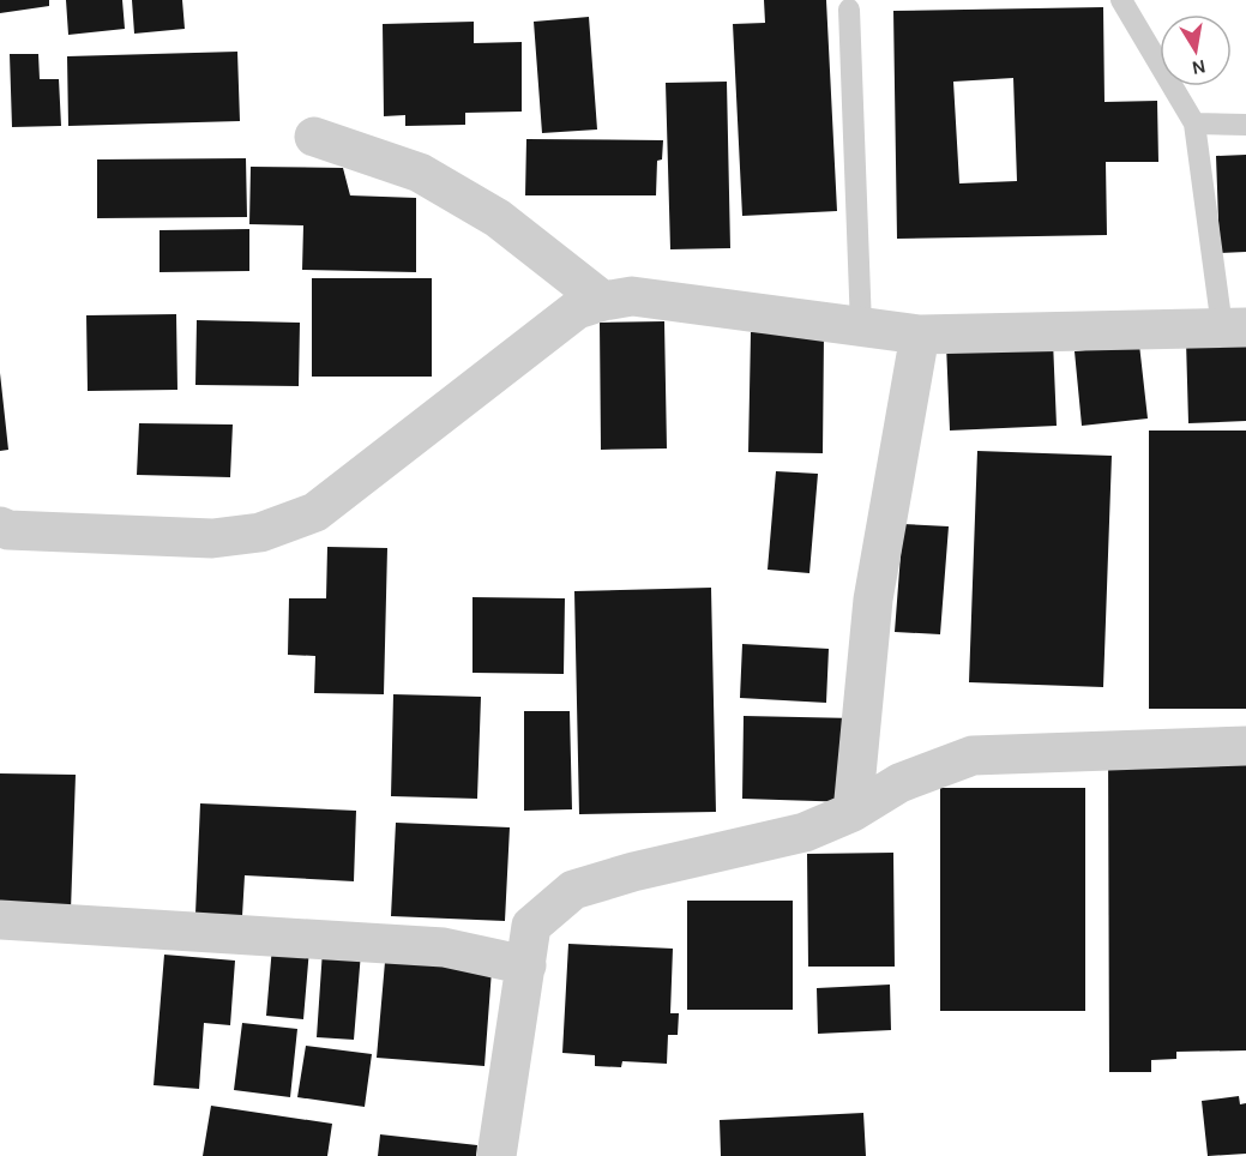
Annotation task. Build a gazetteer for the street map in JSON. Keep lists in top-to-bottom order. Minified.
{"north":"bottom"}
